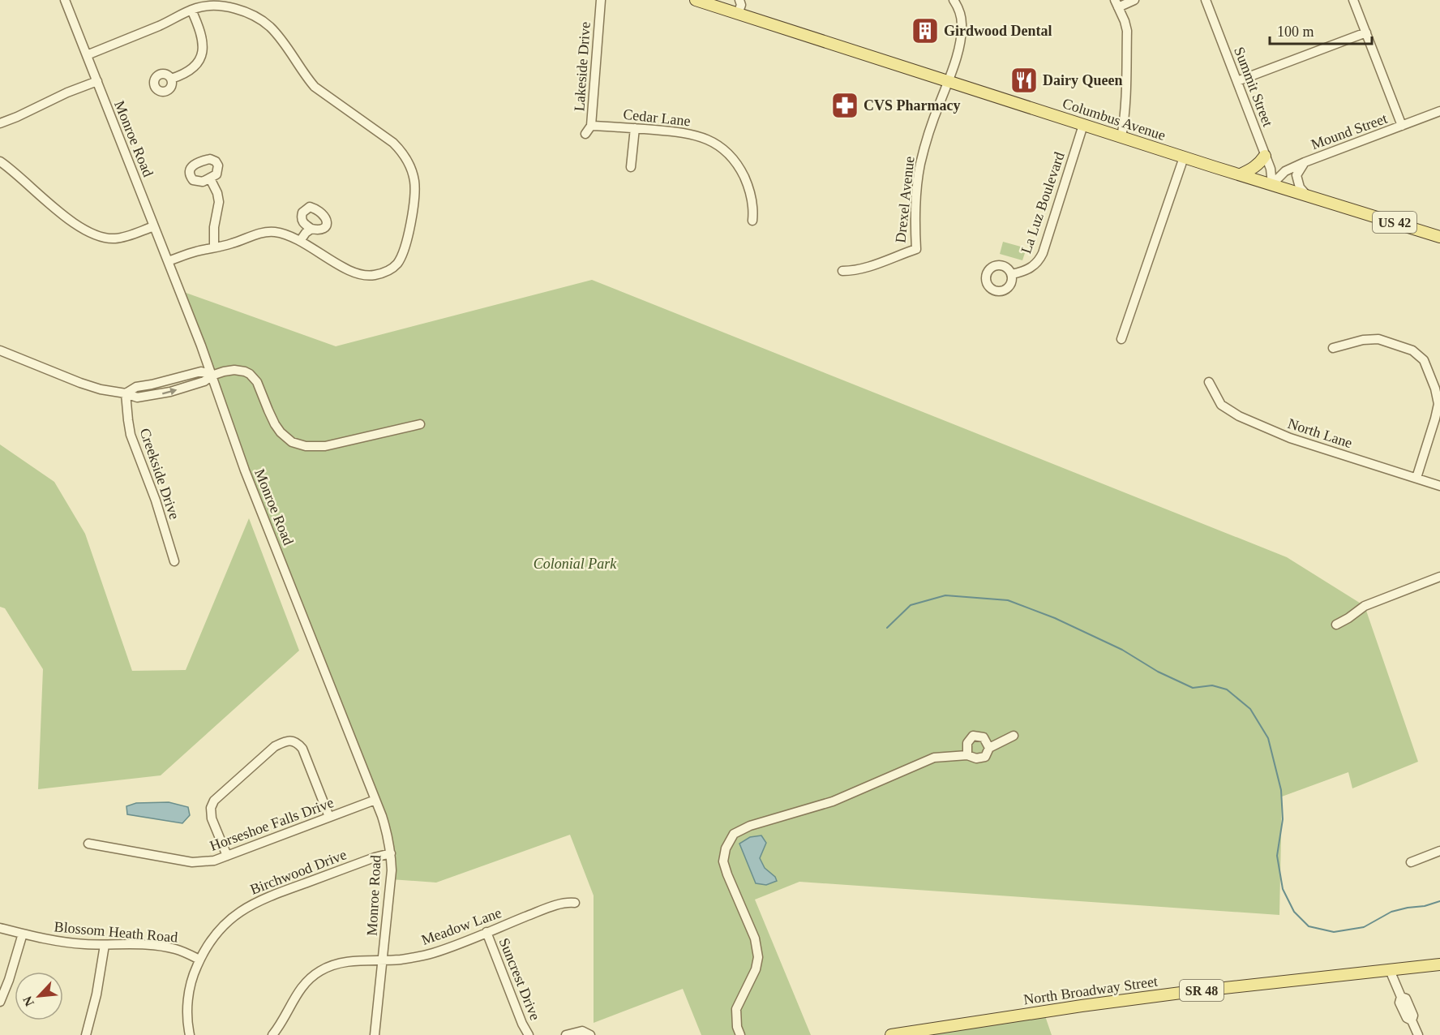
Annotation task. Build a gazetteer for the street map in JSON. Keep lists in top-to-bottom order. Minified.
{"streets":{"main road":["Columbus Avenue","US 42","North Broadway Street","SR 48"],"street":["Lakeside Drive","Summit Street","Cedar Lane","Mound Street","Monroe Road","Drexel Avenue","La Luz Boulevard","North Lane","Creekside Drive","Horseshoe Falls Drive","Birchwood Drive","Meadow Lane","Blossom Heath Road","Suncrest Drive"]},"crossings":[["Lakeside Drive","Cedar Lane"],["Summit Street","Columbus Avenue"],["Summit Street","Mound Street"],["Columbus Avenue","Mound Street"],["Columbus Avenue","Drexel Avenue"],["Columbus Avenue","La Luz Boulevard"],["Monroe Road","Horseshoe Falls Drive"],["Monroe Road","Birchwood Drive"],["Monroe Road","Meadow Lane"],["Birchwood Drive","Blossom Heath Road"],["Meadow Lane","Suncrest Drive"]],"parks":["Colonial Park"],"places":{"building":["Girdwood Dental"],"restaurant":["Dairy Queen"],"pharmacy":["CVS Pharmacy"]},"scale_bar":"100 m","north":"bottom left"}
